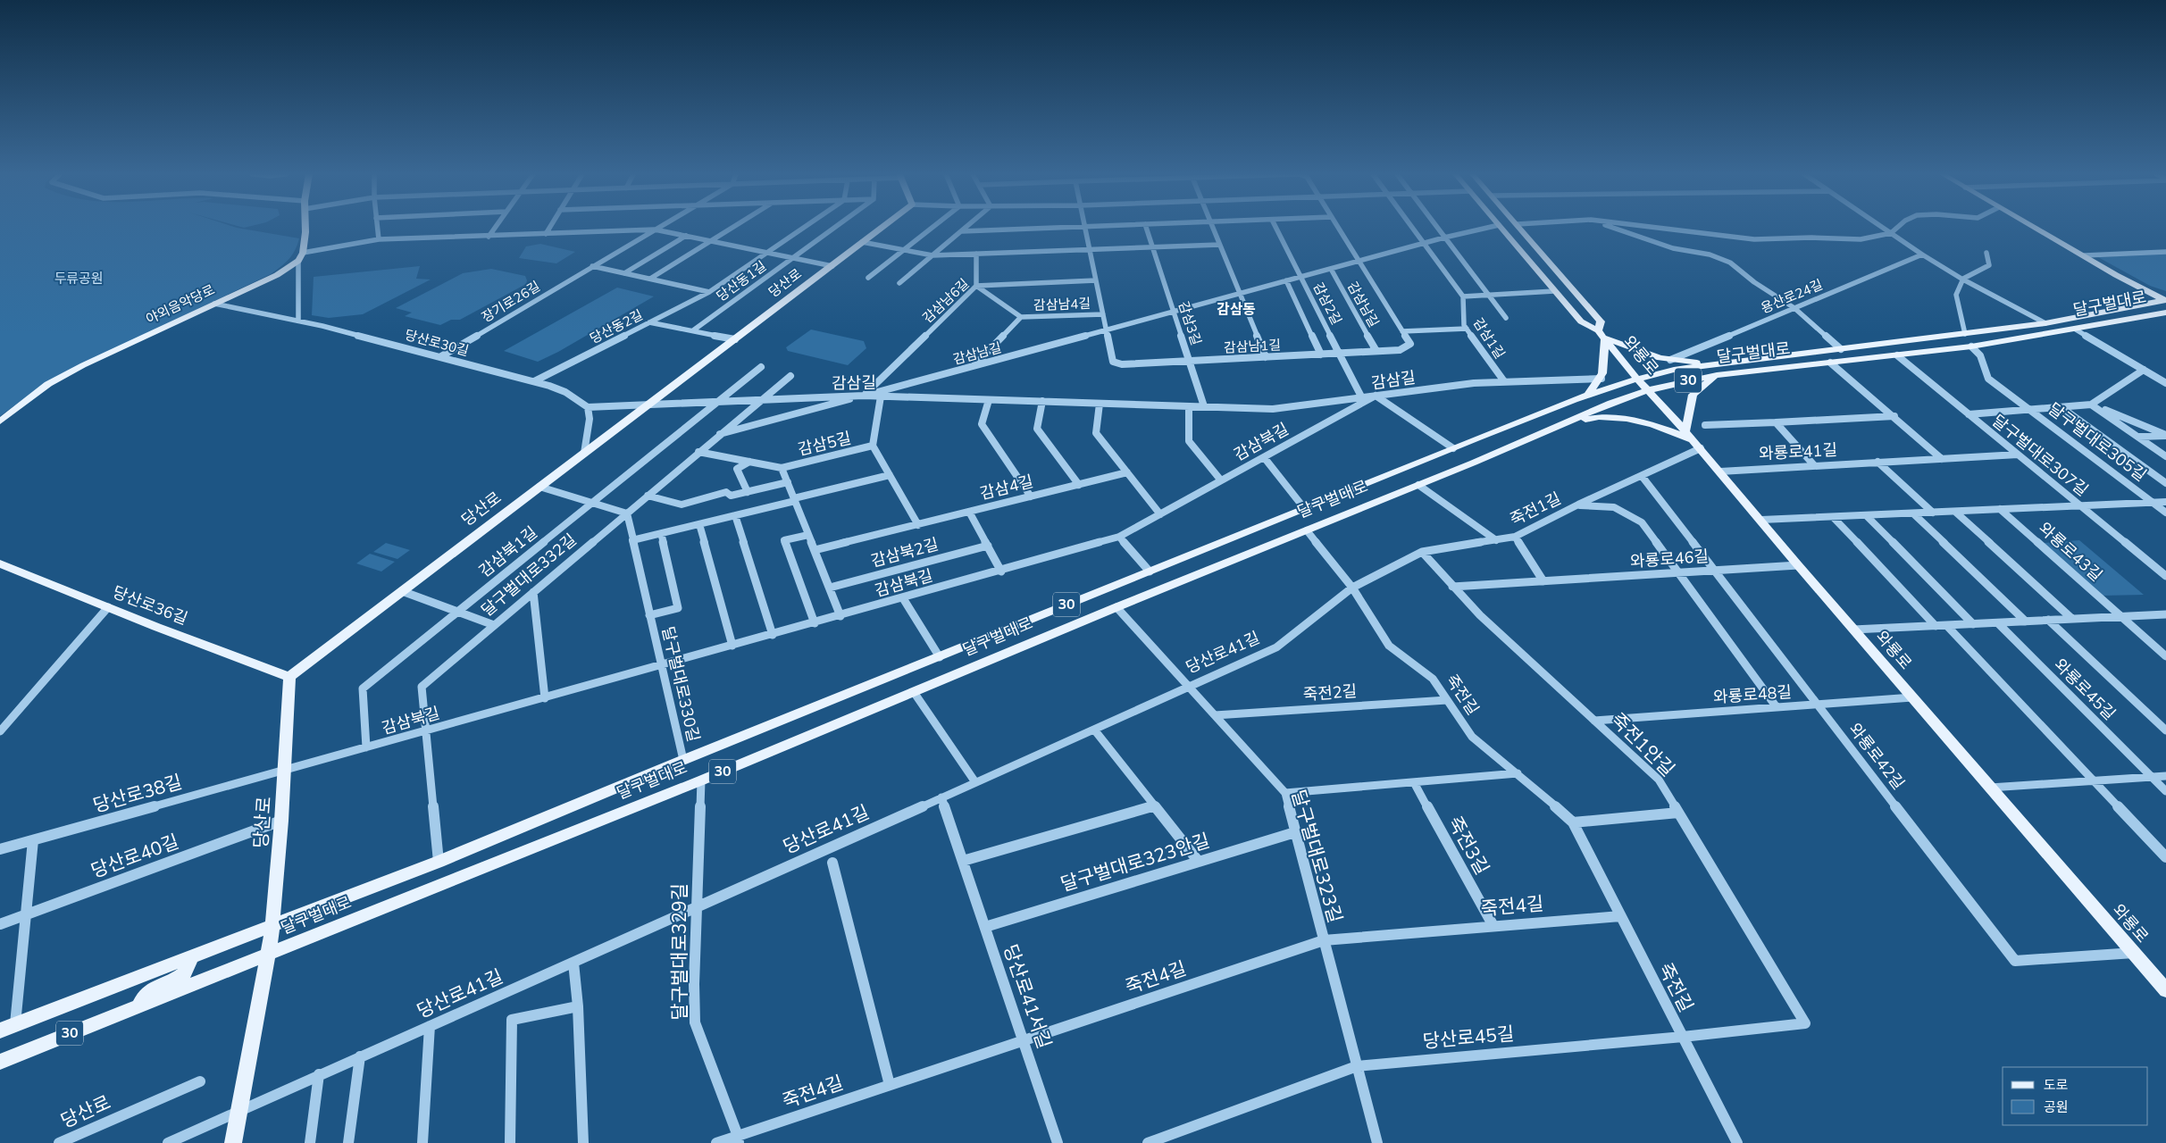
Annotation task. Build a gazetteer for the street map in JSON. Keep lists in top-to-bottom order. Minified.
{"streets":{"main road":["당산로","달구벌대로","야외음악당로","와룡로","30","당산로36길"],"street":["당산동1길","용산로24길","감삼남6길","장기로26길","감삼2길","감삼남4길","감삼남길","감삼3길","당산동2길","감삼1길","당산로30길","감삼남1길","감삼길","감삼북길","달구벌대로305길","감삼5길","와룡로41길","달구벌대로307길","감삼4길","죽전1길","감삼북1길","와룡로43길","감삼북2길","와룡로46길","달구벌대로332길","당산로41길","달구벌대로330길","와룡로45길","죽전2길","죽전길","와룡로48길","죽전1안길","와룡로42길","당산로38길","죽전3길","당산로40길","달구벌대로323길","달구벌대로323안길","죽전4길","달구벌대로329길","당산로41서길","당산로45길"]},"crossings":[["당산로","달구벌대로"],["당산로","감삼길"],["당산로","감삼북길"],["당산로","당산로36길"],["당산로","당산로41길"],["당산로","당산로38길"],["당산로","당산로40길"],["감삼남6길","감삼남4길"],["감삼남6길","감삼남길"],["감삼남6길","감삼길"],["장기로26길","당산로30길"],["감삼2길","감삼남길"],["감삼2길","감삼남1길"],["감삼2길","감삼길"],["달구벌대로","와룡로"],["달구벌대로","감삼북길"],["달구벌대로","달구벌대로305길"],["달구벌대로","달구벌대로307길"],["달구벌대로","달구벌대로332길"],["달구벌대로","달구벌대로330길"],["달구벌대로","죽전길"],["달구벌대로","달구벌대로323길"],["달구벌대로","달구벌대로329길"],["야외음악당로","당산로30길"],["감삼남4길","감삼남길"],["감삼남4길","감삼남1길"],["감삼남길","감삼3길"],["감삼남길","감삼남1길"],["감삼남길","감삼길"],["감삼남길","달구벌대로332길"],["감삼3길","감삼남1길"],["감삼3길","감삼길"],["당산동2길","당산로30길"],["감삼1길","감삼길"],["와룡로","와룡로41길"],["와룡로","와룡로43길"],["와룡로","와룡로46길"],["와룡로","와룡로48길"],["와룡로","와룡로42길"],["감삼길","감삼북길"],["감삼길","감삼5길"],["감삼길","감삼북1길"],["감삼길","달구벌대로332길"],["감삼북길","감삼북1길"],["감삼북길","달구벌대로332길"],["감삼북길","달구벌대로330길"],["감삼북길","당산로38길"],["달구벌대로305길","달구벌대로307길"],["달구벌대로305길","와룡로43길"],["감삼5길","감삼4길"],["와룡로41길","달구벌대로307길"],["달구벌대로307길","와룡로43길"],["죽전1길","와룡로46길"],["죽전1길","당산로41길"],["죽전1길","죽전길"],["죽전1길","와룡로48길"],["죽전1길","죽전1안길"],["와룡로46길","죽전1안길"],["와룡로46길","와룡로42길"],["당산로41길","죽전길"],["당산로41길","달구벌대로323길"],["당산로41길","죽전4길"],["당산로41길","달구벌대로329길"],["당산로41길","당산로41서길"],["죽전2길","죽전길"],["죽전2길","달구벌대로323길"],["죽전길","죽전4길"],["죽전길","당산로45길"],["와룡로48길","죽전1안길"],["와룡로48길","와룡로42길"],["죽전1안길","당산로45길"],["죽전3길","죽전4길"],["달구벌대로323길","달구벌대로323안길"],["달구벌대로323길","죽전4길"],["달구벌대로323길","당산로45길"],["달구벌대로323안길","당산로41서길"],["죽전4길","달구벌대로329길"],["죽전4길","당산로41서길"]],"districts":["감삼동"],"parks":["두류공원"],"legend":["도로","공원"]}
